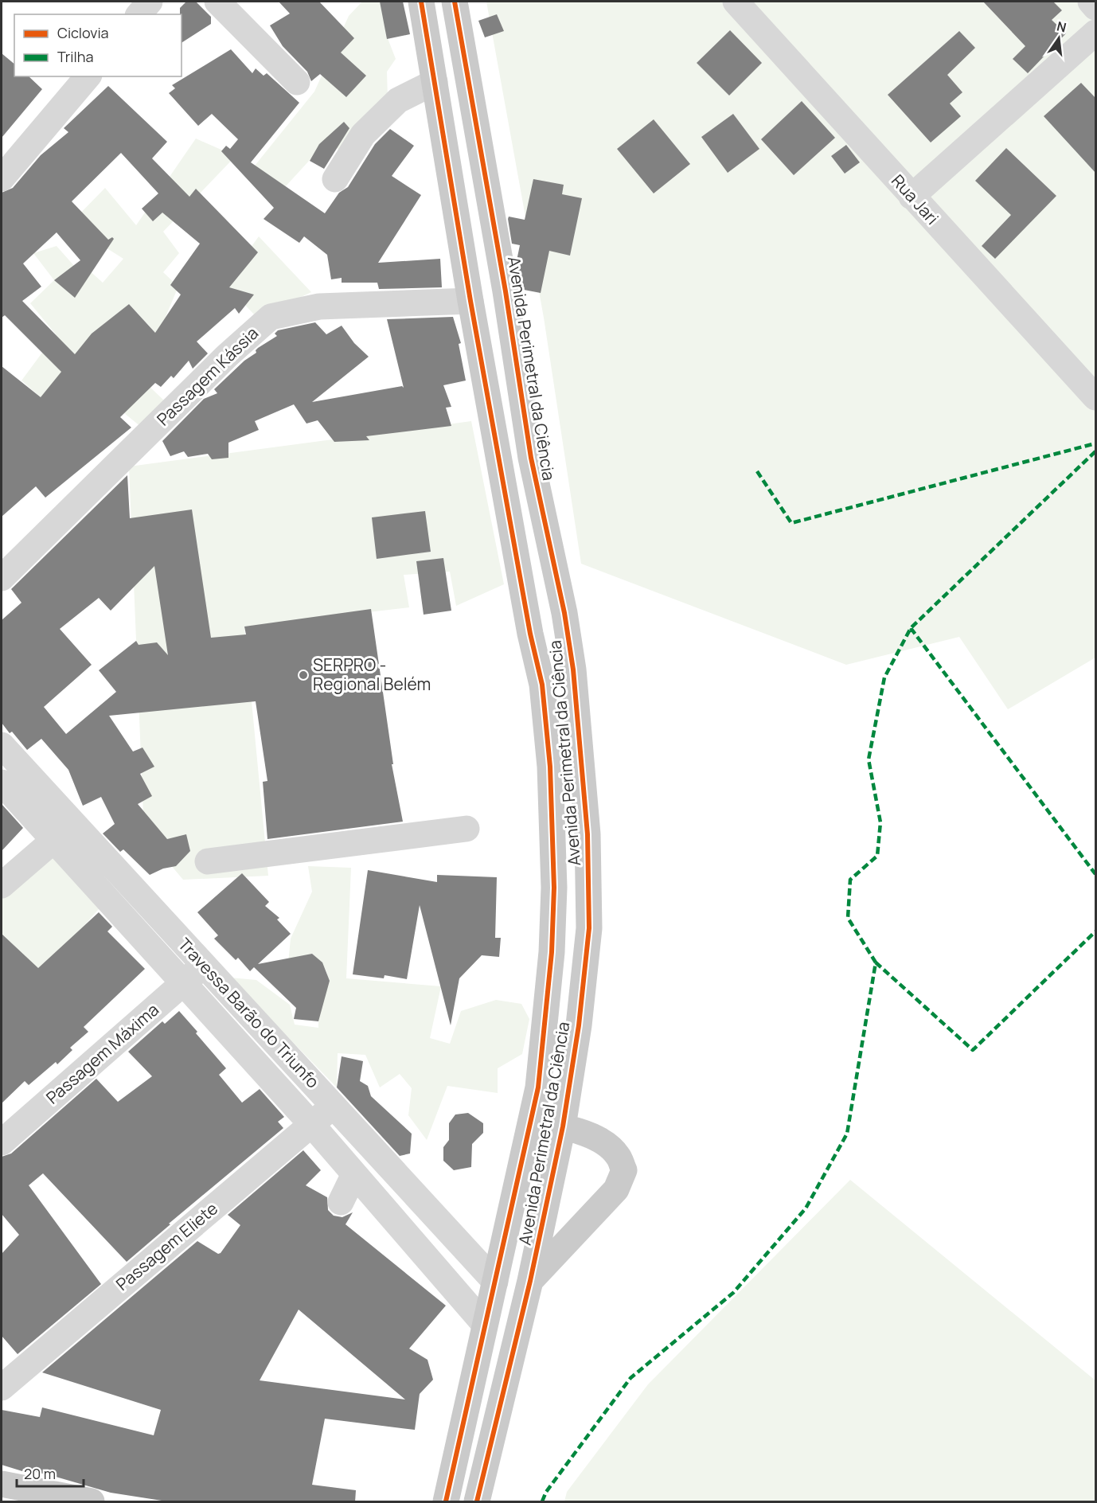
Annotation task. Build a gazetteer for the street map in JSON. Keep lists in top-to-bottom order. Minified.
{"streets":{"main road":["Avenida Perimetral da Ciência"],"street":["Rua Jari","Passagem Kássia","Travessa Barão do Triunfo","Passagem Máxima","Passagem Eliete"]},"crossings":[["Avenida Perimetral da Ciência","Passagem Kássia"],["Avenida Perimetral da Ciência","Travessa Barão do Triunfo"],["Travessa Barão do Triunfo","Passagem Máxima"],["Travessa Barão do Triunfo","Passagem Eliete"]],"places":["SERPRO - Regional Belém"],"legend":["Ciclovia","Trilha"],"scale_bar":"20 m","north":"top"}
